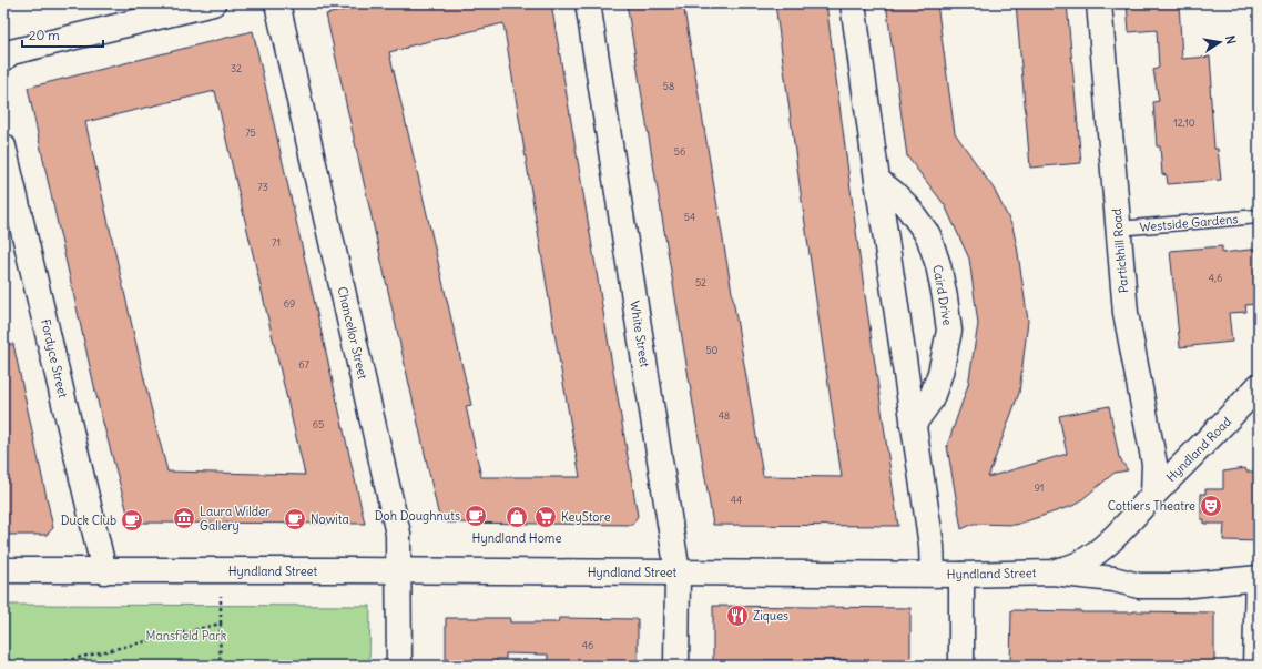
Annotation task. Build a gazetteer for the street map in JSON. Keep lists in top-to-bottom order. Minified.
{"streets":{"street":["Partickhill Road","Caird Drive","Chancellor Street","White Street","Fordyce Street","Hyndland Road","Hyndland Street"],"lane":["Westside Gardens"]},"crossings":[["Westside Gardens","Partickhill Road"],["Partickhill Road","Hyndland Road"],["Chancellor Street","Hyndland Street"],["White Street","Hyndland Street"],["Fordyce Street","Hyndland Street"],["Hyndland Road","Hyndland Street"]],"parks":["Mansfield Park"],"places":{"theatre":["Cottiers Theatre"],"cafe":["Doh Doughnuts","Nowita","Duck Club"],"shop":["Hyndland Home"],"supermarket":["KeyStore"],"museum":["Laura Wilder Gallery"],"restaurant":["Ziques"]},"house_numbers":["32","58","12,10","75","56","73","54","71","4,6","52","69","50","67","48","65","91","44","46"],"scale_bar":"20 m","north":"right"}
